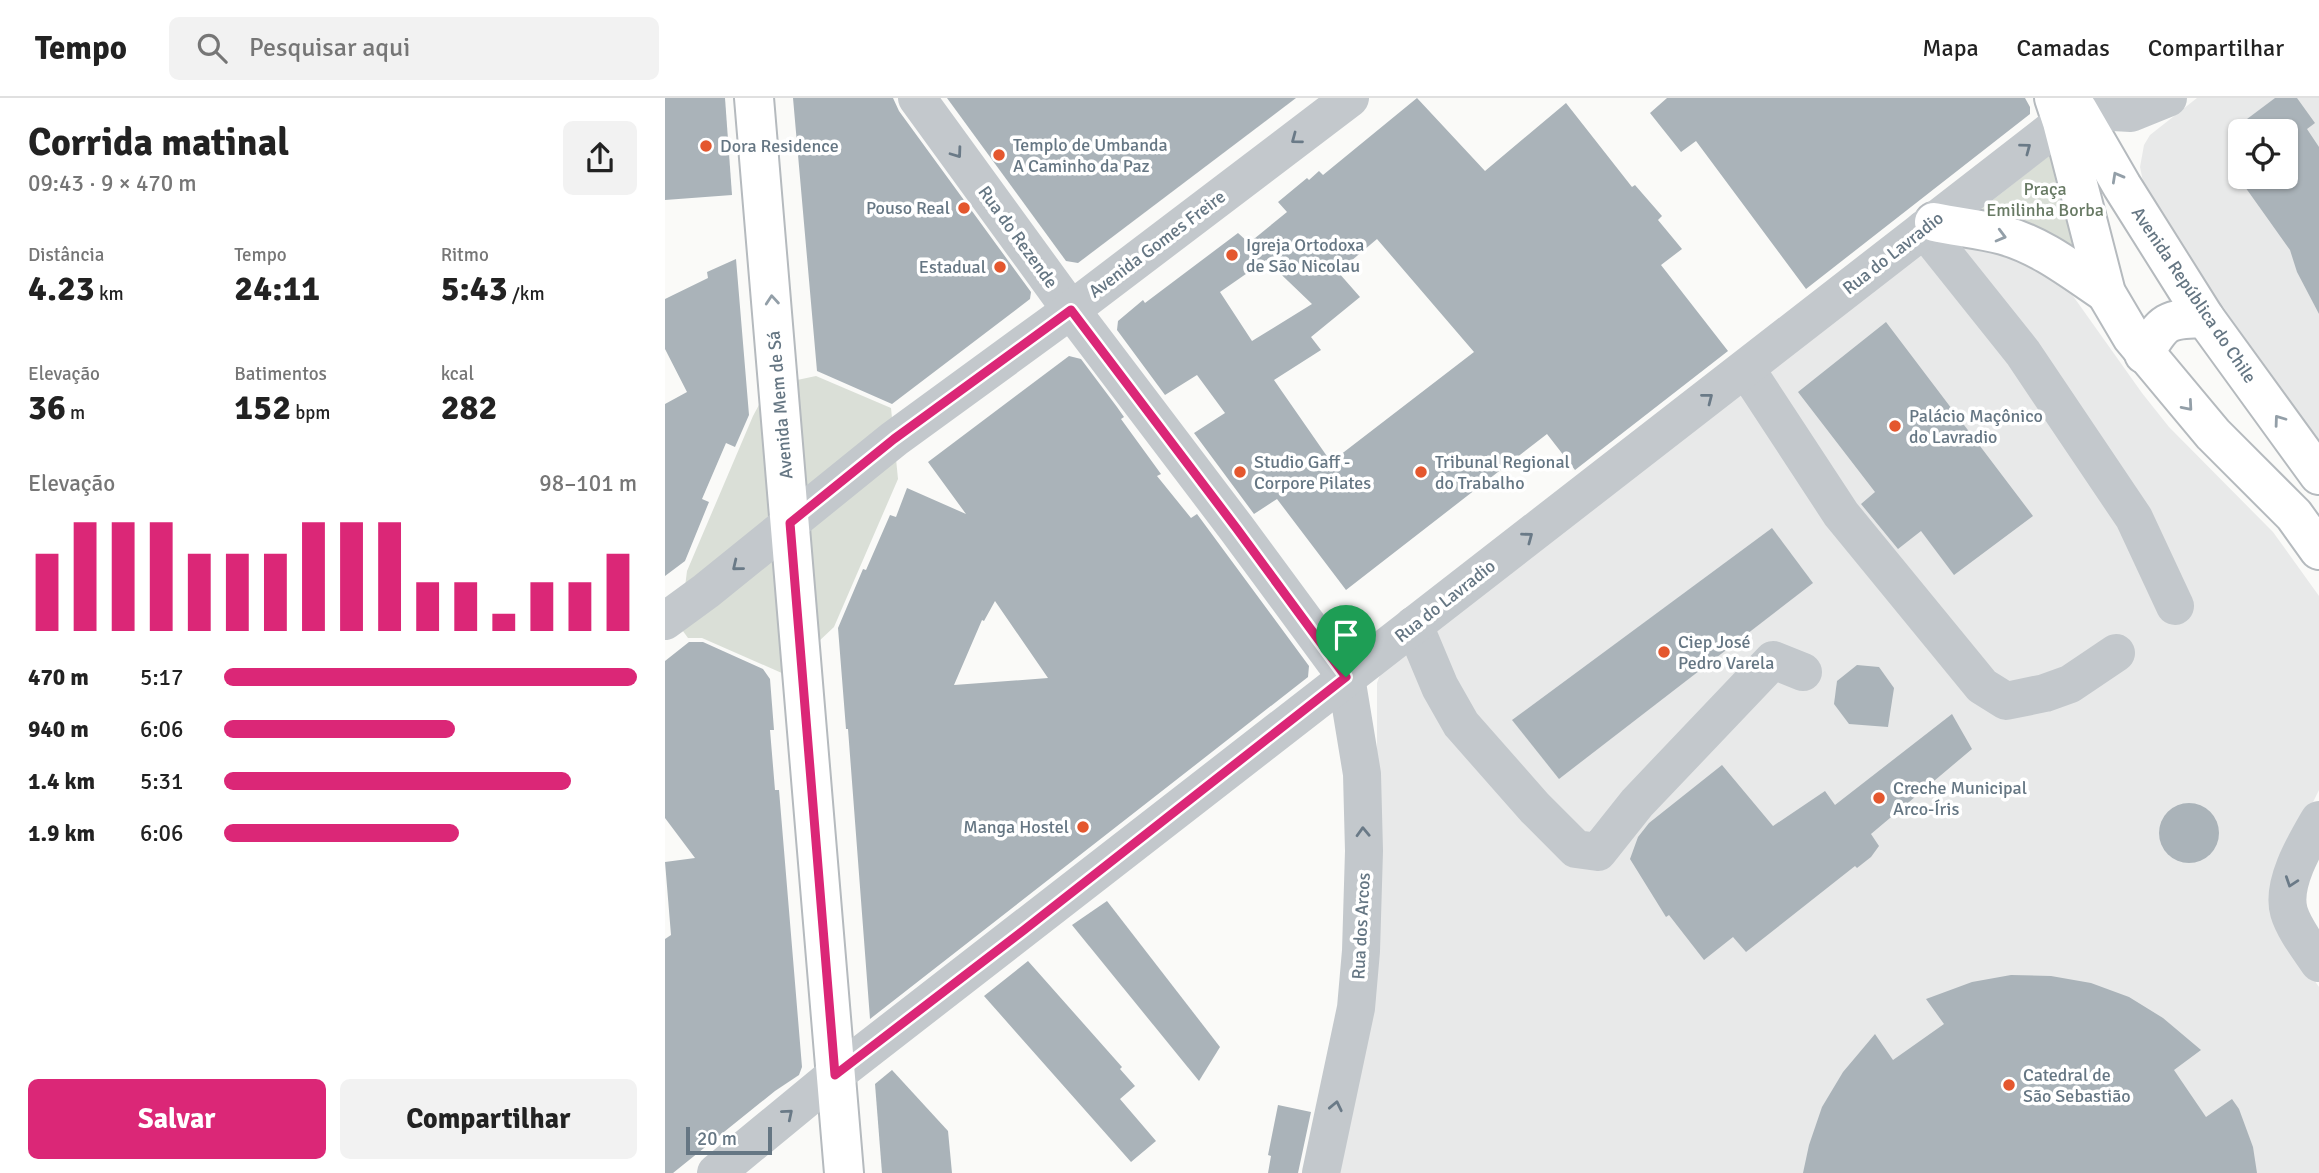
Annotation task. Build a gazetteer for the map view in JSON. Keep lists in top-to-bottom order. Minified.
{"streets":{"main road":["Avenida República do Chile","Avenida Mem de Sá"],"street":["Rua do Rezende","Avenida Gomes Freire","Rua do Lavradio","Rua dos Arcos"]},"crossings":[["Rua do Rezende","Avenida Gomes Freire"],["Rua do Rezende","Rua do Lavradio"],["Rua do Rezende","Rua dos Arcos"],["Avenida Gomes Freire","Avenida Mem de Sá"],["Rua do Lavradio","Avenida República do Chile"],["Rua do Lavradio","Avenida Mem de Sá"],["Rua do Lavradio","Rua dos Arcos"]],"one_way":["Rua do Rezende","Avenida Gomes Freire","Rua do Lavradio","Avenida Mem de Sá","Rua dos Arcos"],"parks":["Praça Emilinha Borba"],"places":["Dora Residence","Templo de Umbanda A Caminho da Paz","Pouso Real","Igreja Ortodoxa de São Nicolau","Estadual","Palácio Maçônico do Lavradio","Studio Gaff - Corpore Pilates","Tribunal Regional do Trabalho","Ciep José Pedro Varela","Creche Municipal Arco-Íris","Manga Hostel","Catedral de São Sebastião"],"scale_bar":"20 m","page":{"header":"Tempo","search":"Pesquisar aqui","nav":["Mapa","Camadas","Compartilhar"],"heading":["Corrida matinal","09:43 · 9 × 470 m"],"stats":[["Distância","4.23 km"],["Tempo","24:11"],["Ritmo","5:43 /km"],["Elevação","36 m"],["Batimentos","152 bpm"],["kcal","282"]],"chart":["Elevação","98–101 m"],"list":[{"name":"470 m","note":"5:17"},{"name":"940 m","note":"6:06"},{"name":"1.4 km","note":"5:31"},{"name":"1.9 km","note":"6:06"}],"buttons":["Salvar","Compartilhar"],"scale":"20 m"}}
